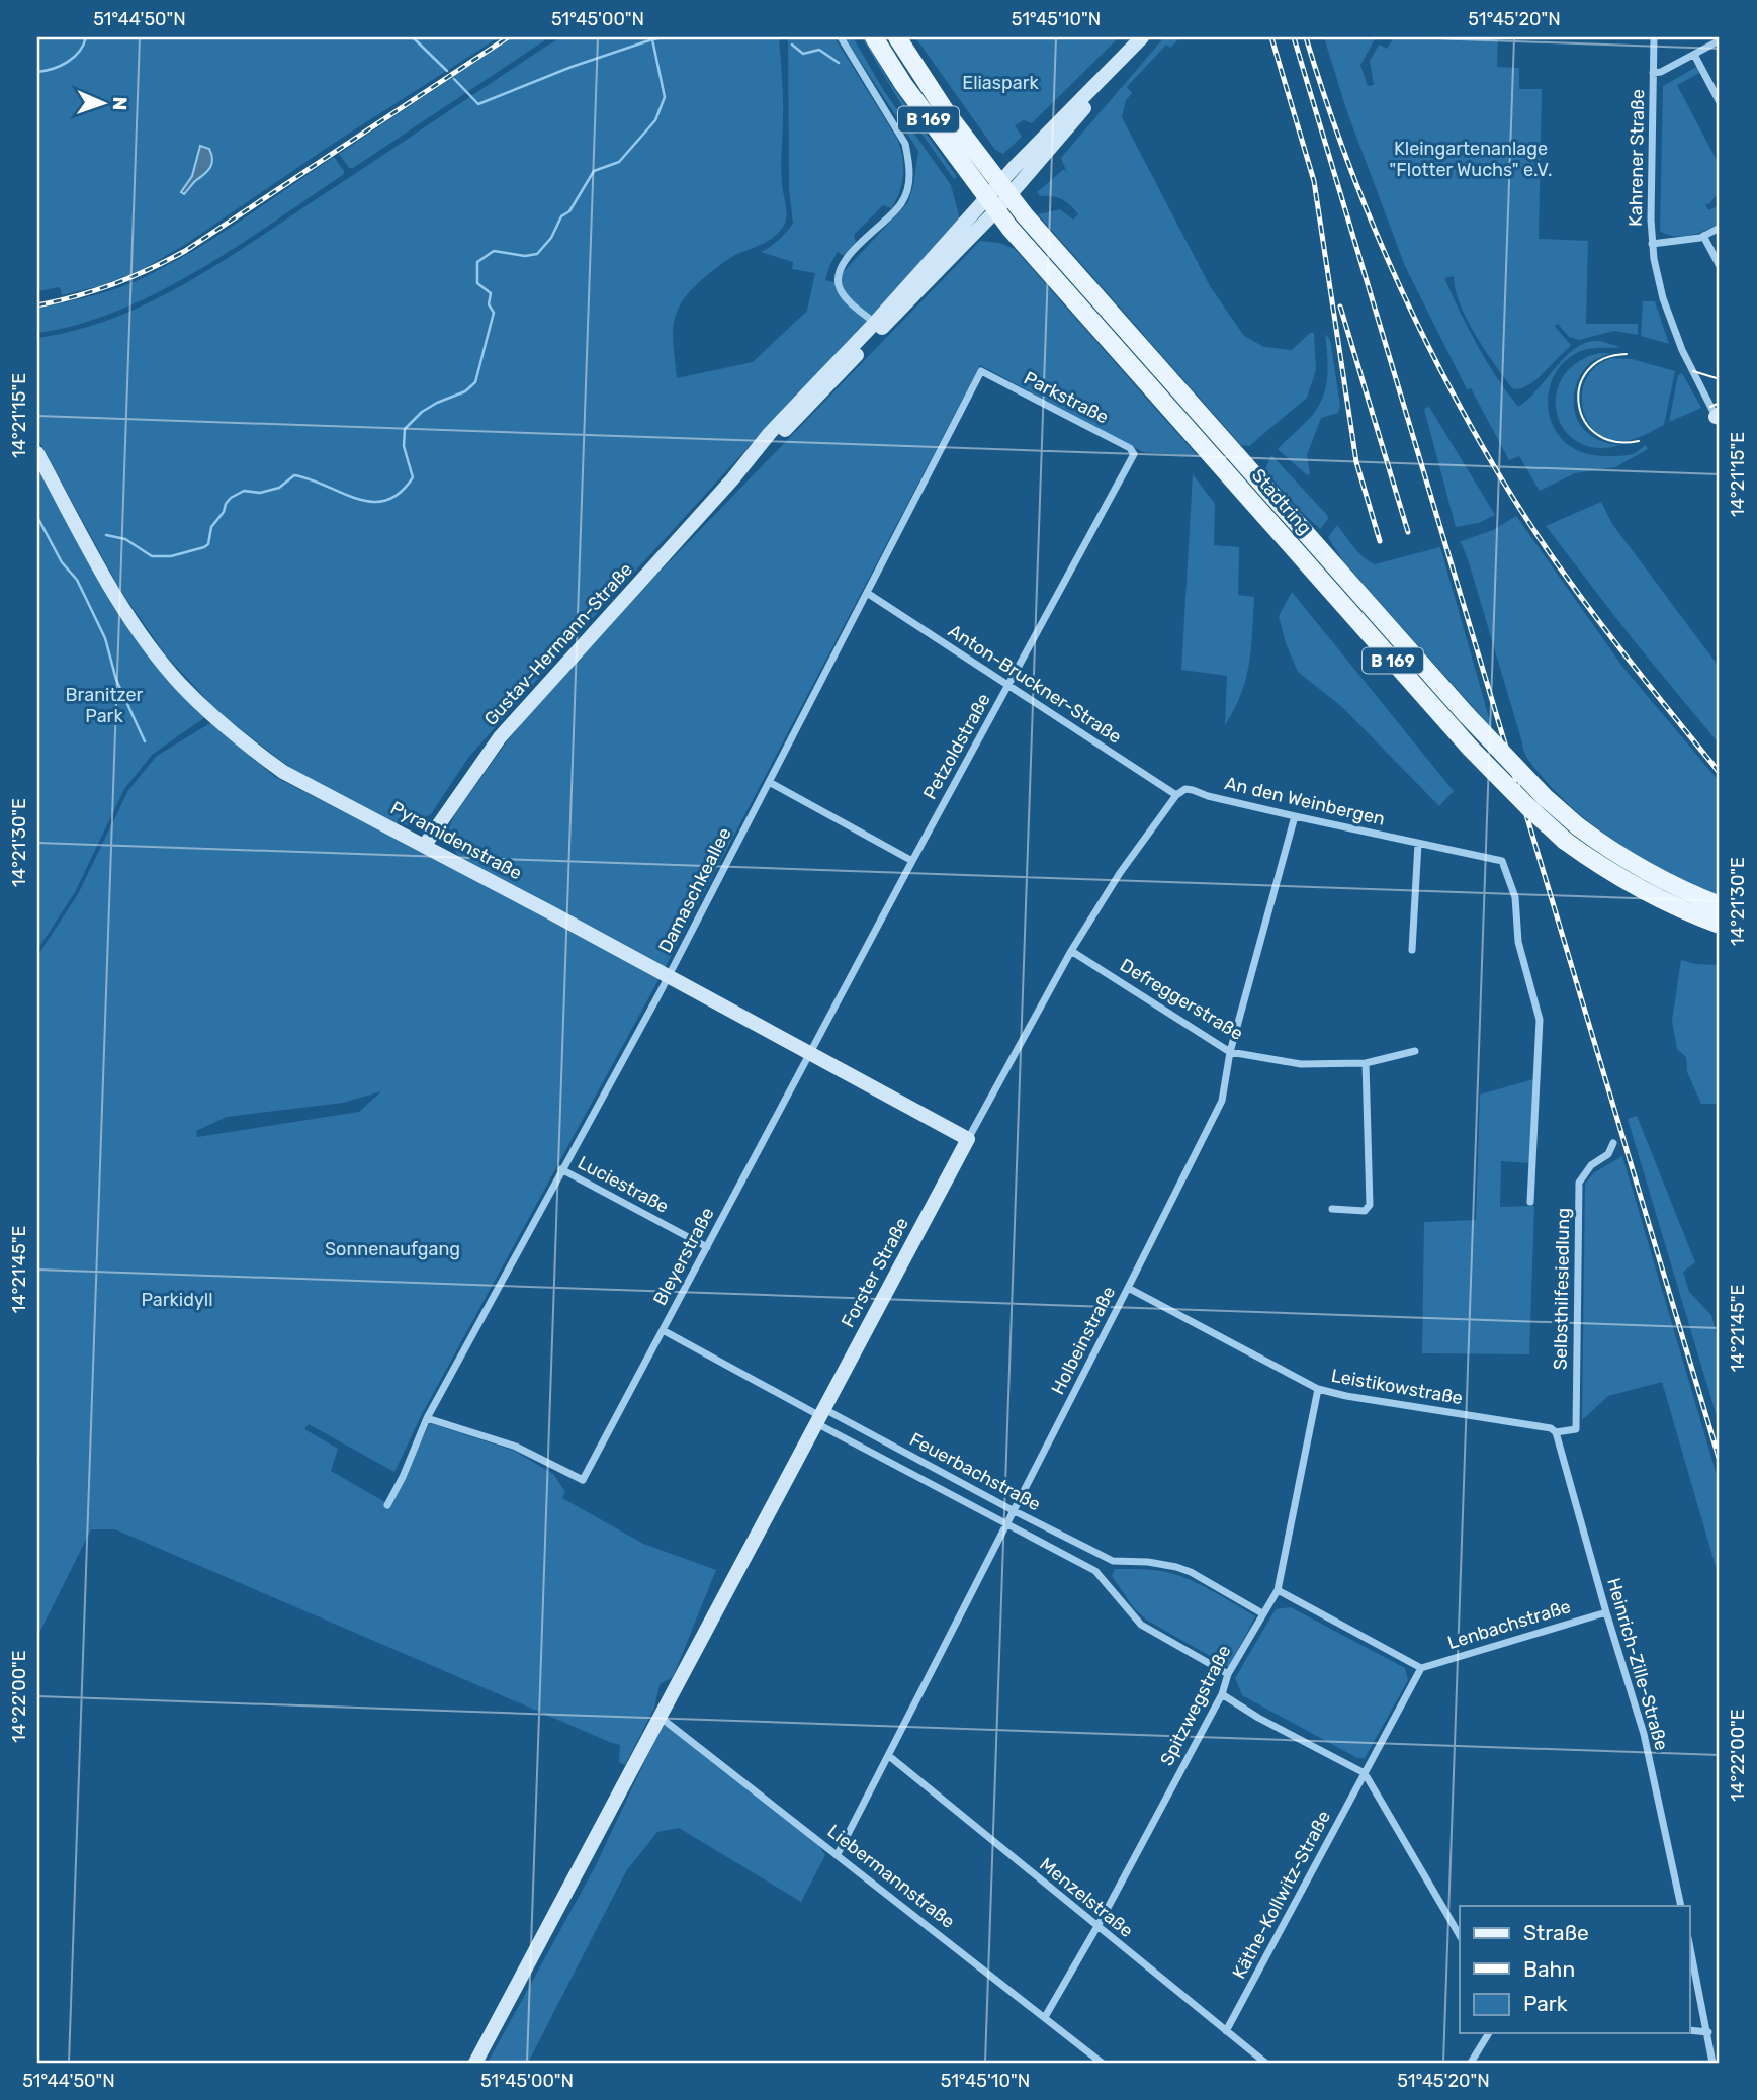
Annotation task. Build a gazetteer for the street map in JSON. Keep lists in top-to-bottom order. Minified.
{"streets":{"main road":["B 169","Stadtring","Gustav-Hermann-Straße","Pyramidenstraße","Forster Straße"],"street":["Kahrener Straße","Parkstraße","Anton-Bruckner-Straße","Petzoldstraße","An den Weinbergen","Damaschkeallee","Defreggerstraße","Luciestraße","Bleyerstraße","Selbsthilfesiedlung","Holbeinstraße","Leistikowstraße","Feuerbachstraße","Lenbachstraße","Heinrich-Zille-Straße","Spitzwegstraße","Liebermannstraße","Käthe-Kollwitz-Straße","Menzelstraße"]},"crossings":[["Parkstraße","Petzoldstraße"],["Parkstraße","Damaschkeallee"],["Stadtring","Gustav-Hermann-Straße"],["Gustav-Hermann-Straße","Pyramidenstraße"],["Anton-Bruckner-Straße","Petzoldstraße"],["Anton-Bruckner-Straße","An den Weinbergen"],["Anton-Bruckner-Straße","Damaschkeallee"],["Anton-Bruckner-Straße","Forster Straße"],["Petzoldstraße","Pyramidenstraße"],["Petzoldstraße","Bleyerstraße"],["An den Weinbergen","Forster Straße"],["An den Weinbergen","Selbsthilfesiedlung"],["An den Weinbergen","Holbeinstraße"],["Pyramidenstraße","Damaschkeallee"],["Pyramidenstraße","Bleyerstraße"],["Pyramidenstraße","Forster Straße"],["Damaschkeallee","Luciestraße"],["Damaschkeallee","Bleyerstraße"],["Defreggerstraße","Forster Straße"],["Defreggerstraße","Holbeinstraße"],["Luciestraße","Bleyerstraße"],["Bleyerstraße","Feuerbachstraße"],["Forster Straße","Feuerbachstraße"],["Forster Straße","Liebermannstraße"],["Selbsthilfesiedlung","Leistikowstraße"],["Selbsthilfesiedlung","Heinrich-Zille-Straße"],["Holbeinstraße","Leistikowstraße"],["Holbeinstraße","Feuerbachstraße"],["Holbeinstraße","Liebermannstraße"],["Holbeinstraße","Menzelstraße"],["Leistikowstraße","Heinrich-Zille-Straße"],["Leistikowstraße","Spitzwegstraße"],["Feuerbachstraße","Spitzwegstraße"],["Lenbachstraße","Heinrich-Zille-Straße"],["Spitzwegstraße","Liebermannstraße"],["Spitzwegstraße","Menzelstraße"],["Käthe-Kollwitz-Straße","Menzelstraße"]],"parks":["Eliaspark","Kleingartenanlage \"Flotter Wuchs\" e.V.","Branitzer Park","Sonnenaufgang","Parkidyll"],"legend":["Straße","Bahn","Park"],"north":"right","coordinates":["51°44'50\"N","51°45'00\"N","51°45'10\"N","51°45'20\"N","14°21'15\"E","14°21'30\"E","14°21'45\"E","14°22'00\"E"]}
